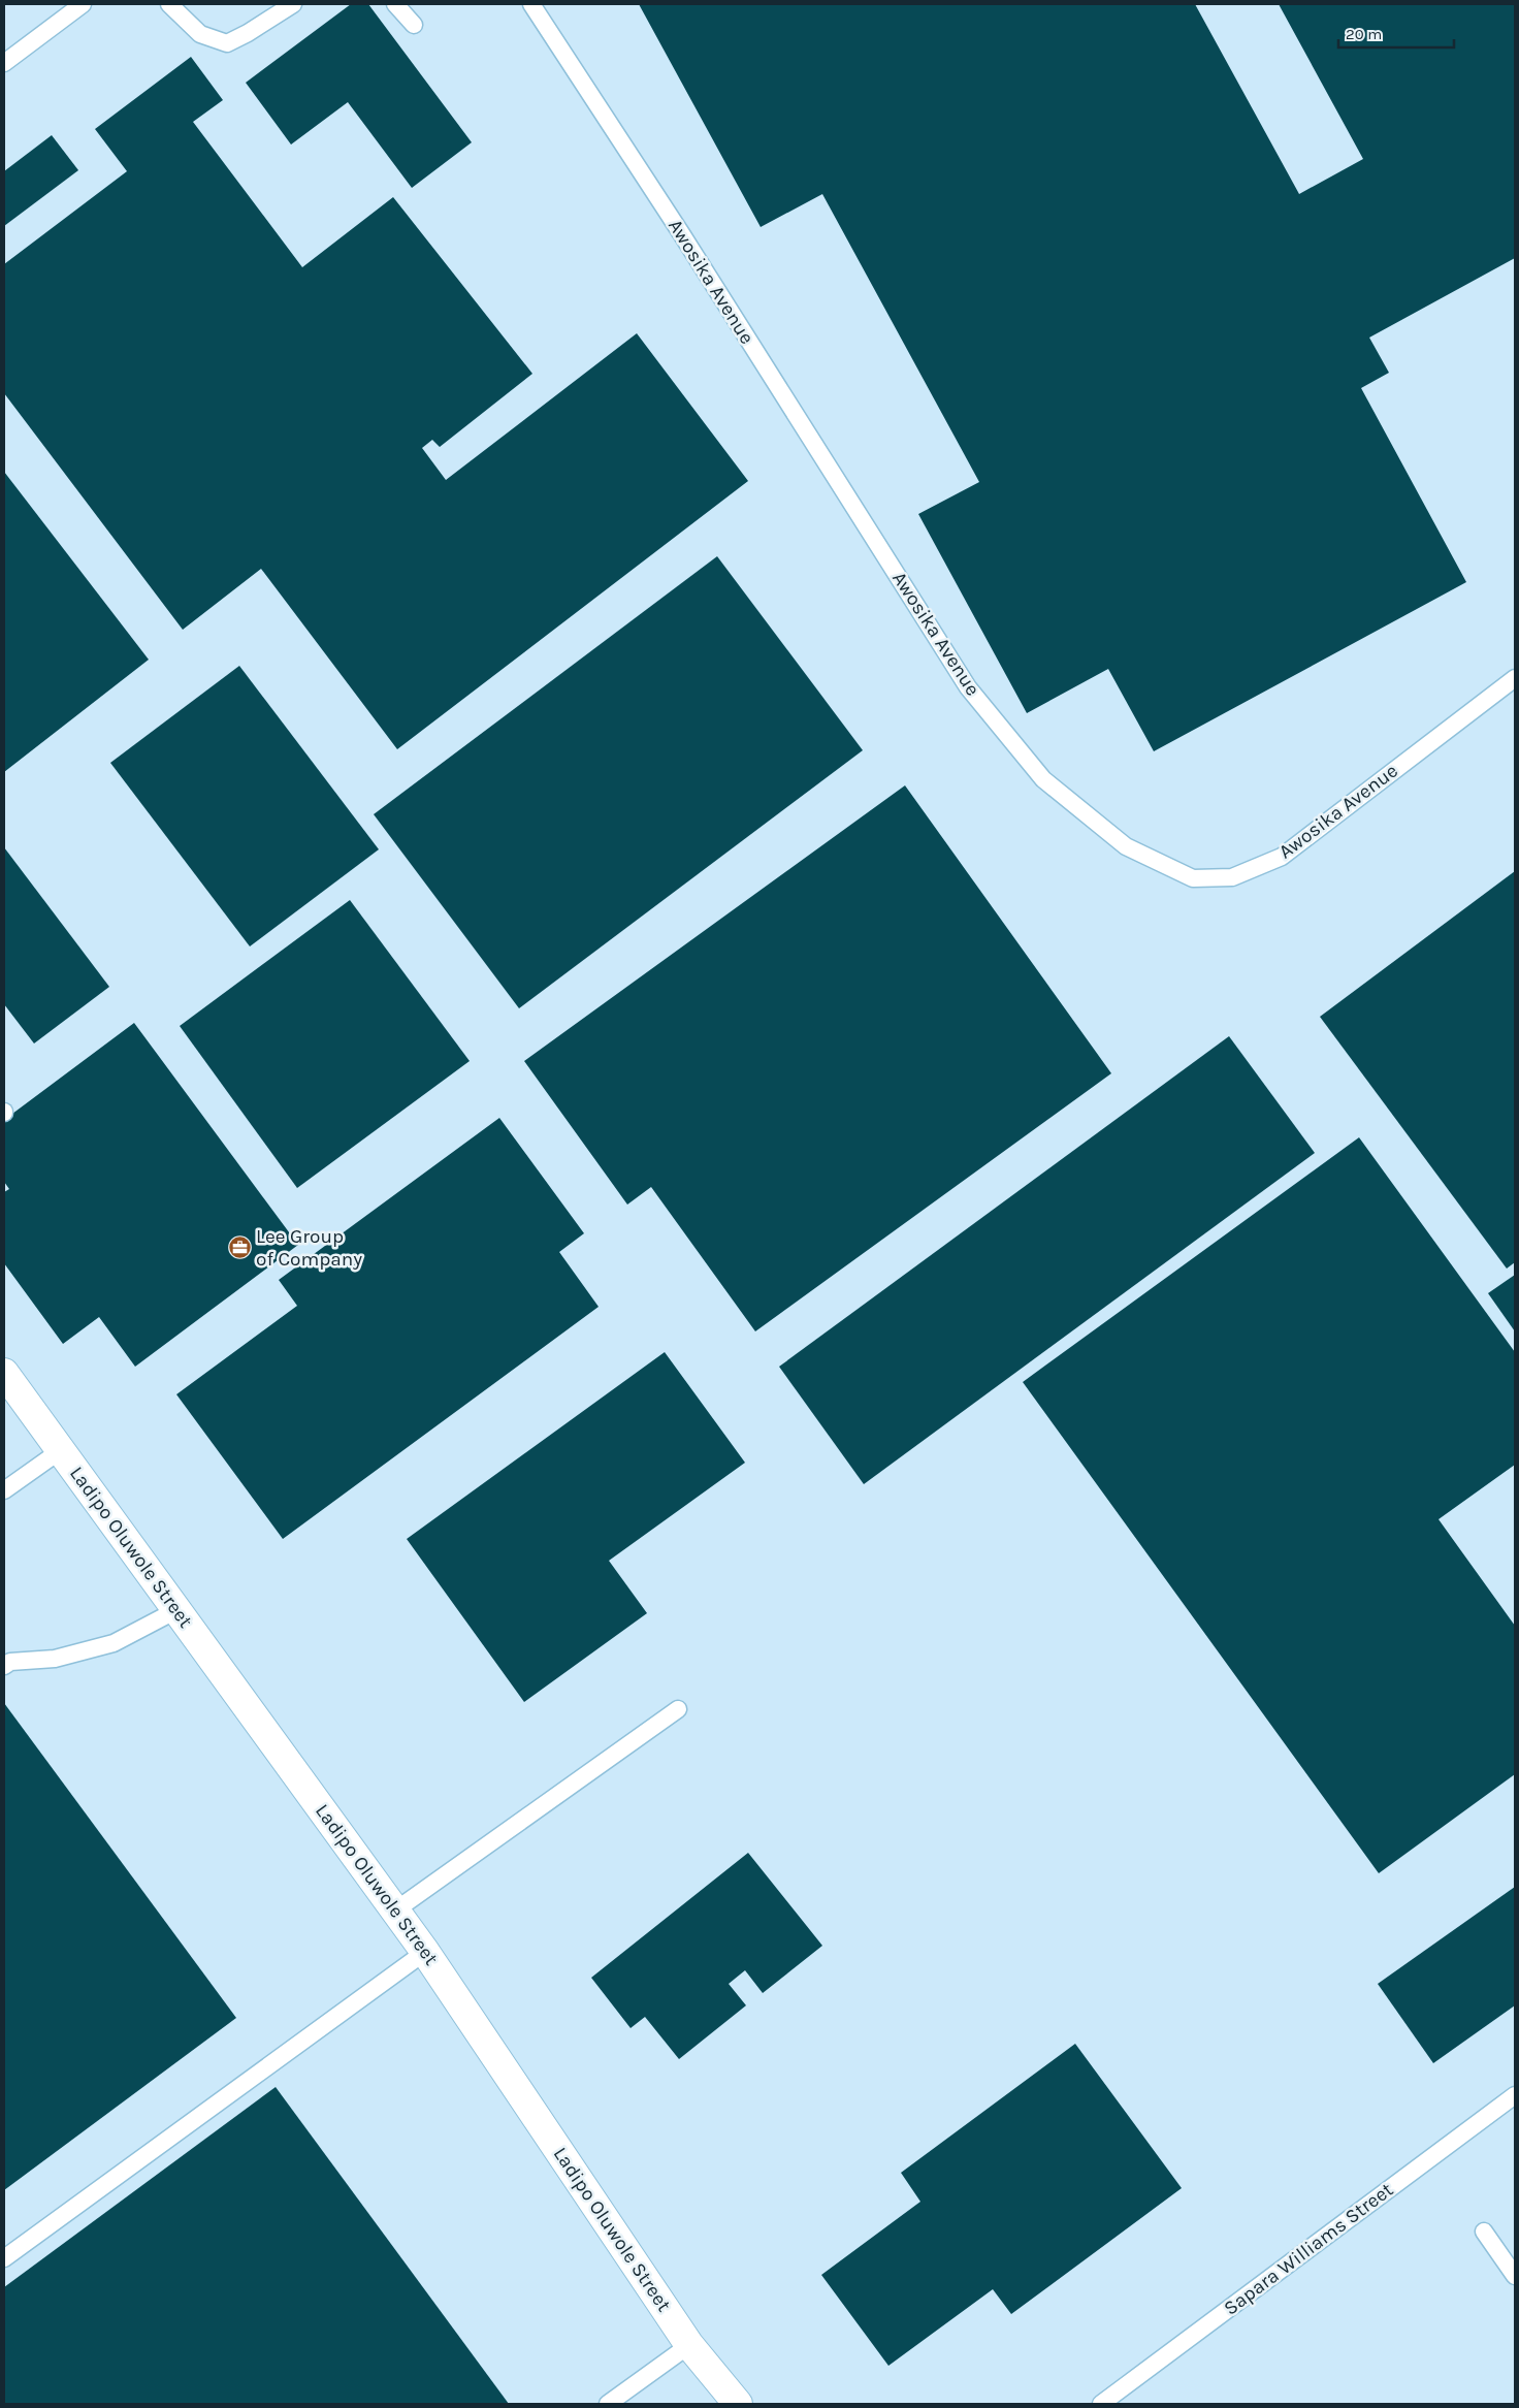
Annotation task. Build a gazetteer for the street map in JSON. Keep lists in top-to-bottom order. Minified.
{"streets":{"street":["Ladipo Oluwole Street"],"lane":["Awosika Avenue","Sapara Williams Street"]},"places":{"office":["Lee Group of Company"]},"scale_bar":"20 m"}
